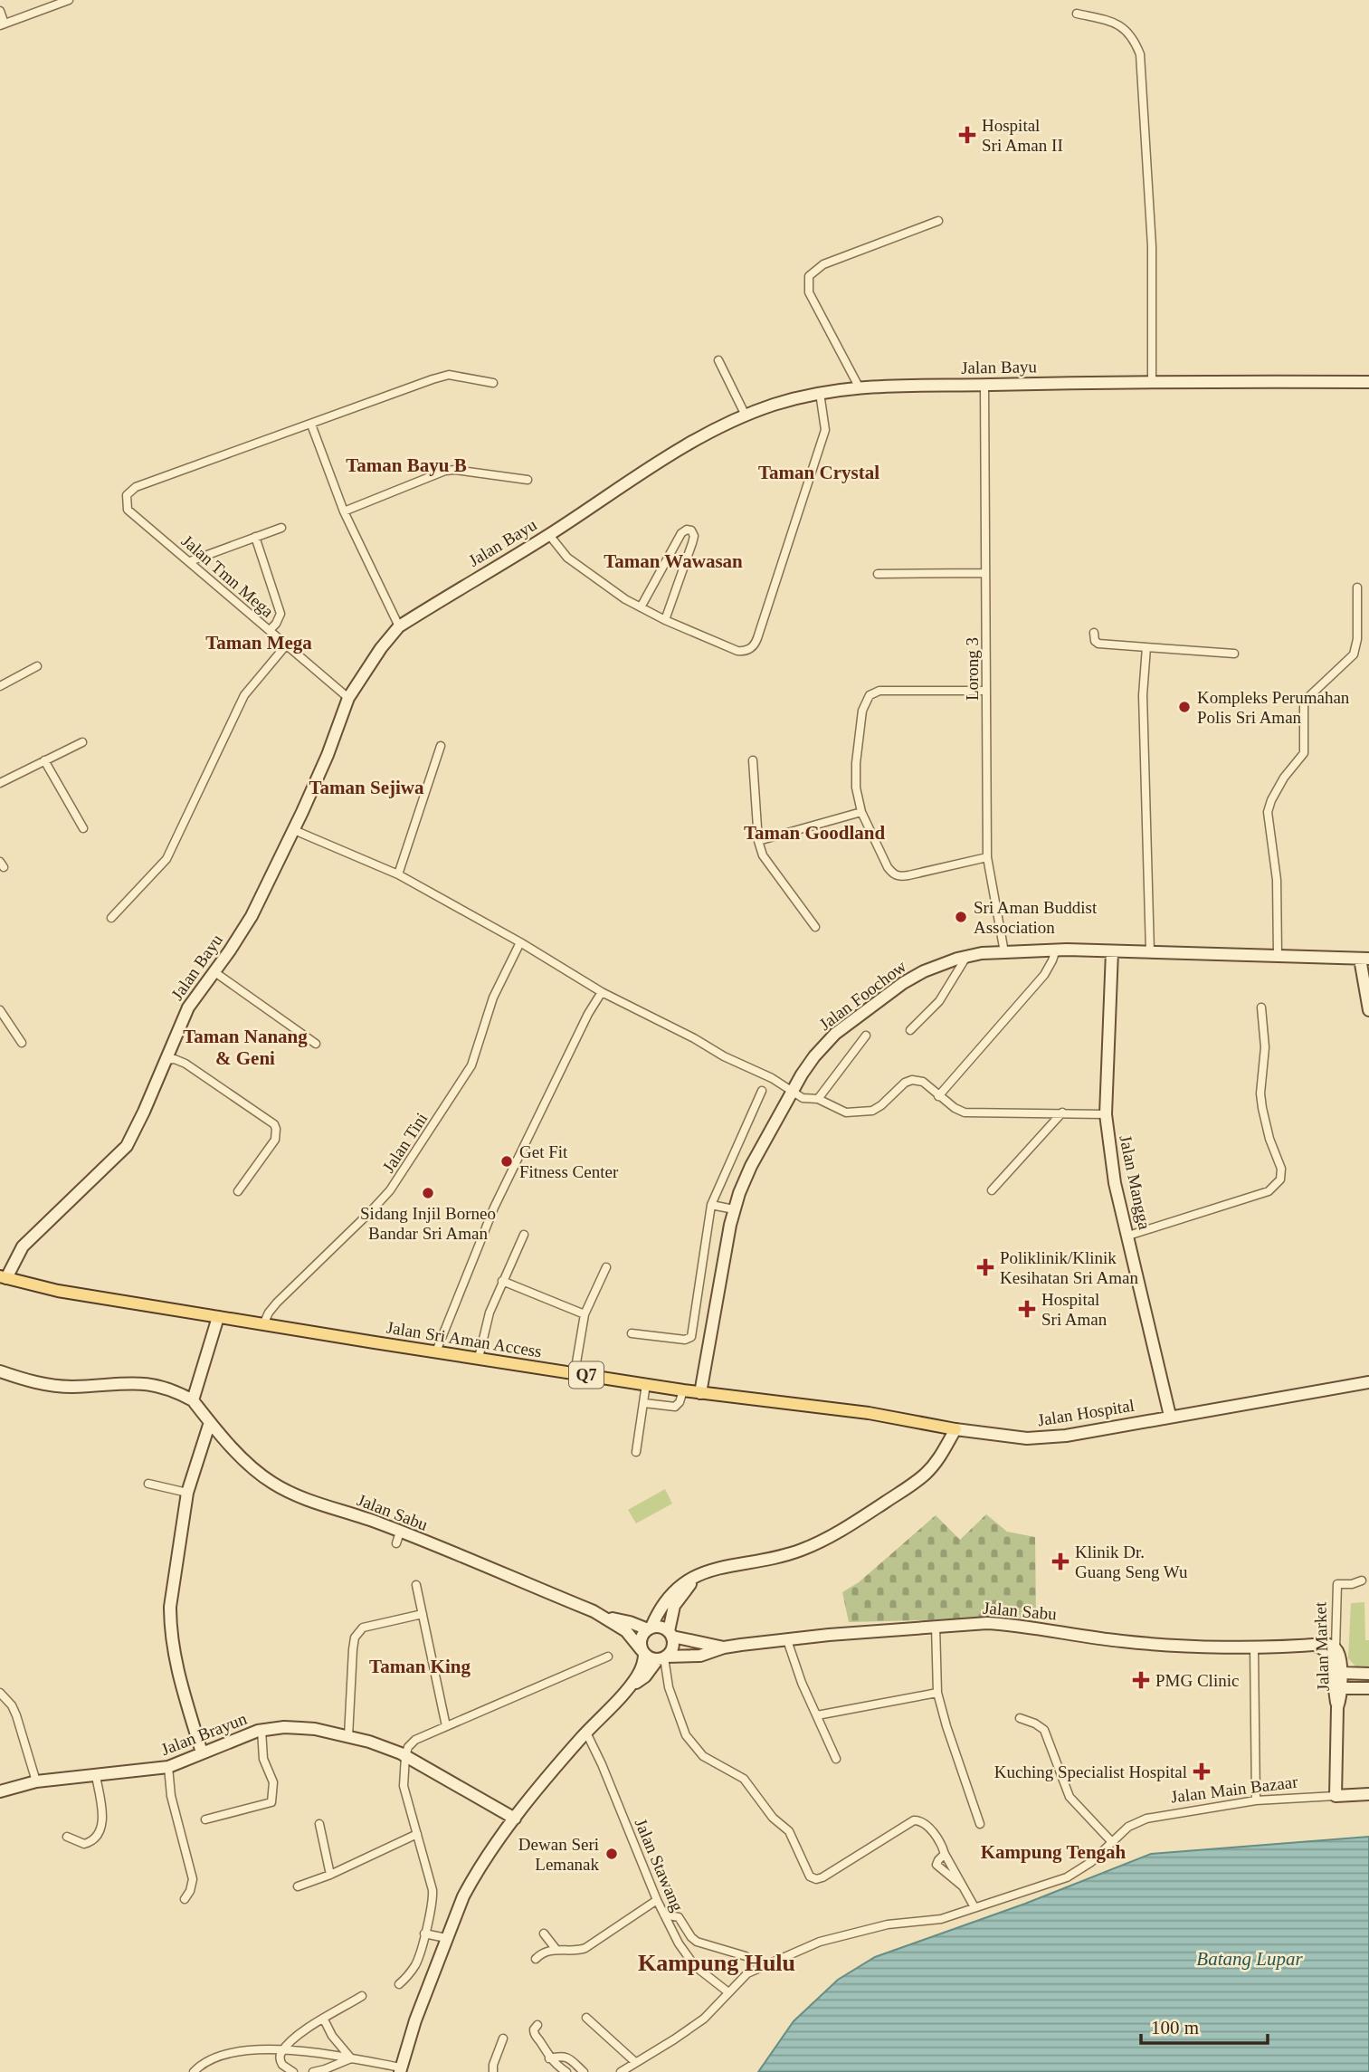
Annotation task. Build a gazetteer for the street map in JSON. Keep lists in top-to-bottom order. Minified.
{"streets":{"main road":["Jalan Sri Aman Access","Q7"],"street":["Jalan Bayu","Jalan Tmn Mega","Lorong 3","Jalan Foochow","Jalan Tini","Jalan Mangga","Jalan Hospital","Jalan Sabu","Jalan Market","Jalan Brayun","Jalan Main Bazaar","Jalan Stawang"]},"crossings":[["Jalan Bayu","Jalan Tmn Mega"],["Jalan Bayu","Lorong 3"],["Jalan Bayu","Jalan Sri Aman Access"],["Lorong 3","Jalan Foochow"],["Jalan Foochow","Jalan Mangga"],["Jalan Foochow","Jalan Sri Aman Access"],["Jalan Tini","Jalan Sri Aman Access"],["Jalan Mangga","Jalan Hospital"],["Jalan Sri Aman Access","Jalan Hospital"],["Jalan Sabu","Jalan Market"],["Jalan Market","Jalan Main Bazaar"],["Jalan Main Bazaar","Jalan Stawang"]],"districts":["Taman Bayu B","Taman Crystal","Taman Wawasan","Taman Mega","Taman Sejiwa","Taman Goodland","Taman Nanang & Geni","Taman King","Kampung Tengah","Kampung Hulu"],"water":["Batang Lupar"],"places":{"health":["Hospital Sri Aman II","Poliklinik/Klinik Kesihatan Sri Aman","Hospital Sri Aman","Klinik Dr. Guang Seng Wu","PMG Clinic","Kuching Specialist Hospital"],"other":["Kompleks Perumahan Polis Sri Aman","Sri Aman Buddist Association","Get Fit Fitness Center","Sidang Injil Borneo Bandar Sri Aman","Dewan Seri Lemanak"]},"scale_bar":"100 m"}
